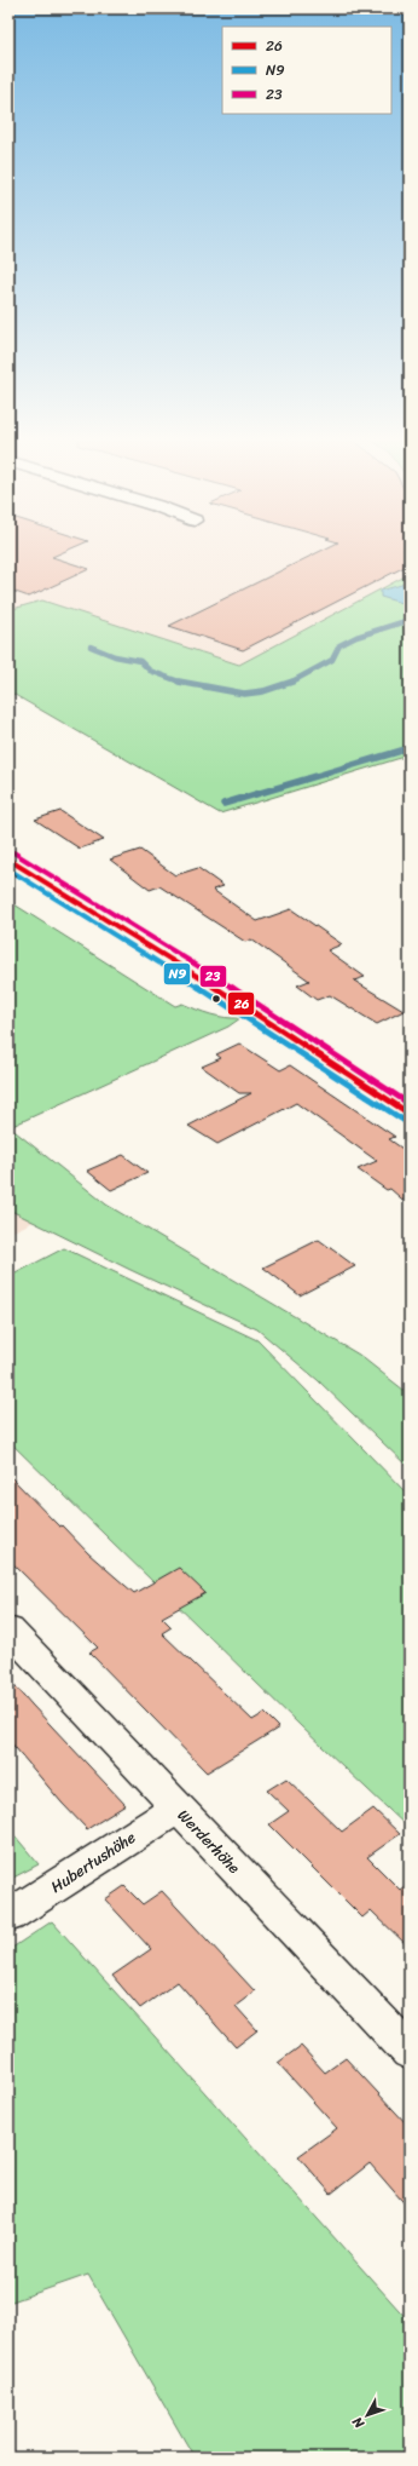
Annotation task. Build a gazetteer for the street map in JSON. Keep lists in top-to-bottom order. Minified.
{"streets":{"street":["Werderhöhe","Hubertushöhe"]},"crossings":[["Werderhöhe","Hubertushöhe"]],"lines":["transit line 23","transit line 26","transit line N9"],"legend":["26","N9","23"],"north":"bottom left"}
